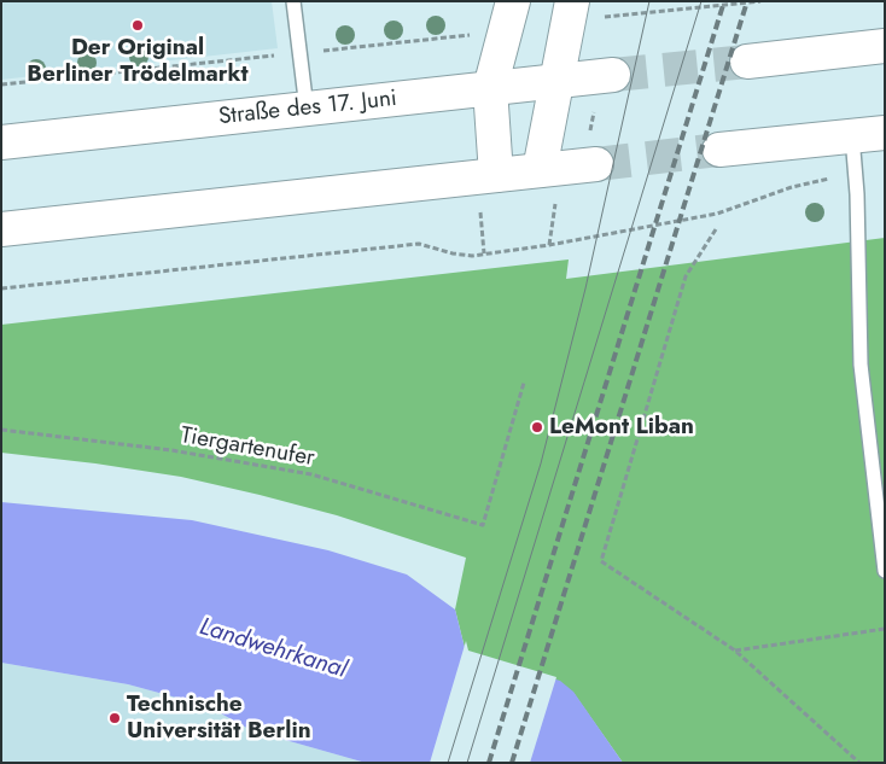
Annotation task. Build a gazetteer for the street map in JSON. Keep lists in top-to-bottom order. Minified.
{"streets":{"main road":["Straße des 17. Juni"],"path":["Tiergartenufer"]},"water":["Landwehrkanal"],"places":["Der Original Berliner Trödelmarkt","LeMont Liban","Technische Universität Berlin"]}
